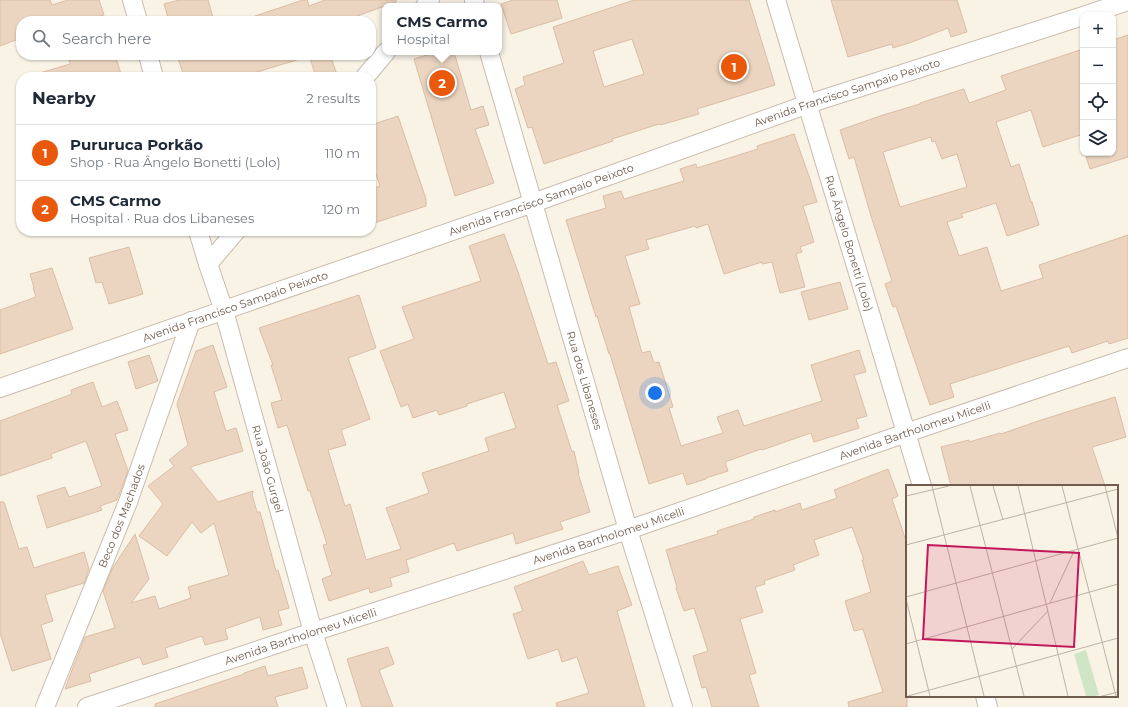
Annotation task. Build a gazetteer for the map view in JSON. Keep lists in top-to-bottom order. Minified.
{"streets":{"street":["Avenida Francisco Sampaio Peixoto","Rua Ângelo Bonetti (Lolo)","Rua dos Libaneses","Avenida Bartholomeu Micelli","Rua João Gurgel","Beco dos Machados"]},"crossings":[["Avenida Francisco Sampaio Peixoto","Rua Ângelo Bonetti (Lolo)"],["Avenida Francisco Sampaio Peixoto","Rua dos Libaneses"],["Avenida Francisco Sampaio Peixoto","Rua João Gurgel"],["Avenida Francisco Sampaio Peixoto","Beco dos Machados"],["Rua Ângelo Bonetti (Lolo)","Avenida Bartholomeu Micelli"],["Rua dos Libaneses","Avenida Bartholomeu Micelli"],["Avenida Bartholomeu Micelli","Rua João Gurgel"]],"page":{"popup":["CMS Carmo","Hospital"],"map_buttons":["+","−"],"search":"Search here","pins":["1","2"],"heading":["Nearby","2 results"],"list":[{"mark":"1","name":"Pururuca Porkão","note":"Shop · Rua Ângelo Bonetti (Lolo)","value":"110 m"},{"mark":"2","name":"CMS Carmo","note":"Hospital · Rua dos Libaneses","value":"120 m"}]}}
